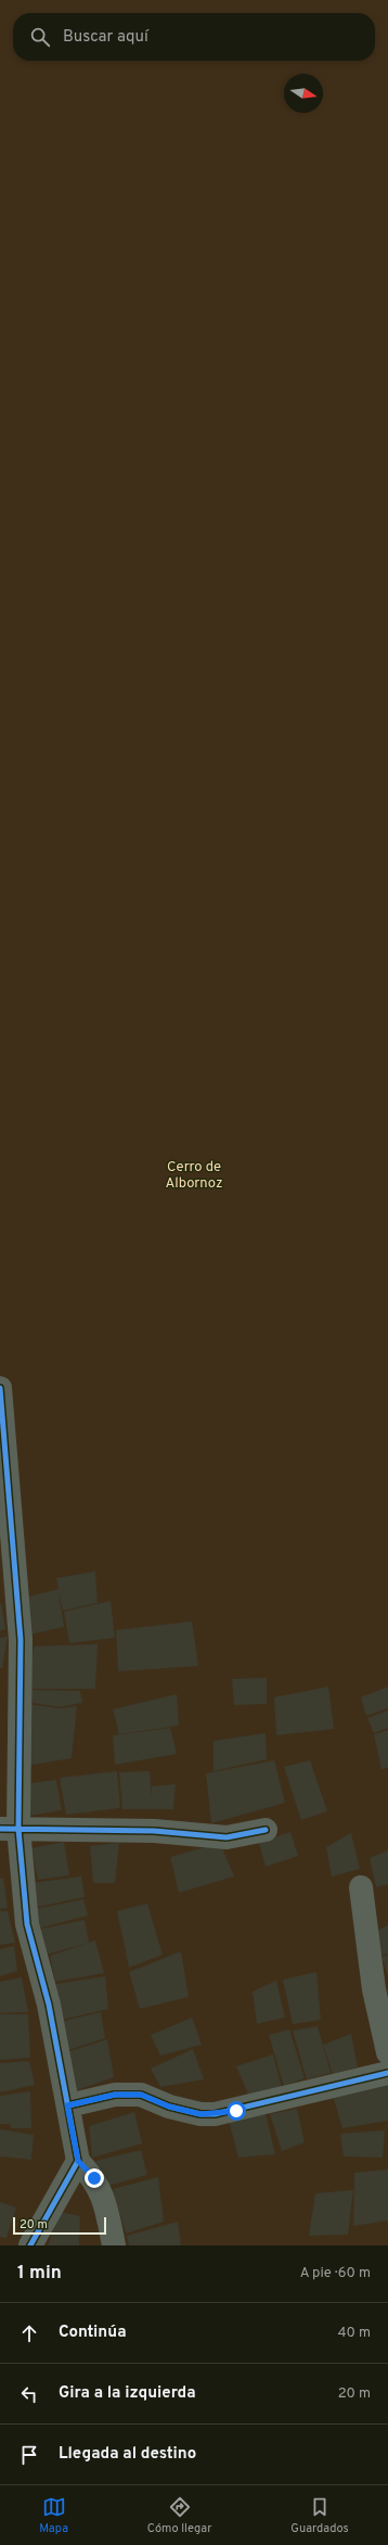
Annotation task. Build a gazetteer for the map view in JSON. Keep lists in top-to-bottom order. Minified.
{"parks":["Cerro de Albornoz"],"scale_bar":"20 m","north":"right","page":{"search":"Buscar aquí","scale":"20 m","heading":["1 min","A pie · 60 m"],"list":[["Continúa","40 m"],["Gira a la izquierda","20 m"],"Llegada al destino"],"nav":["Mapa","Cómo llegar","Guardados"]}}
